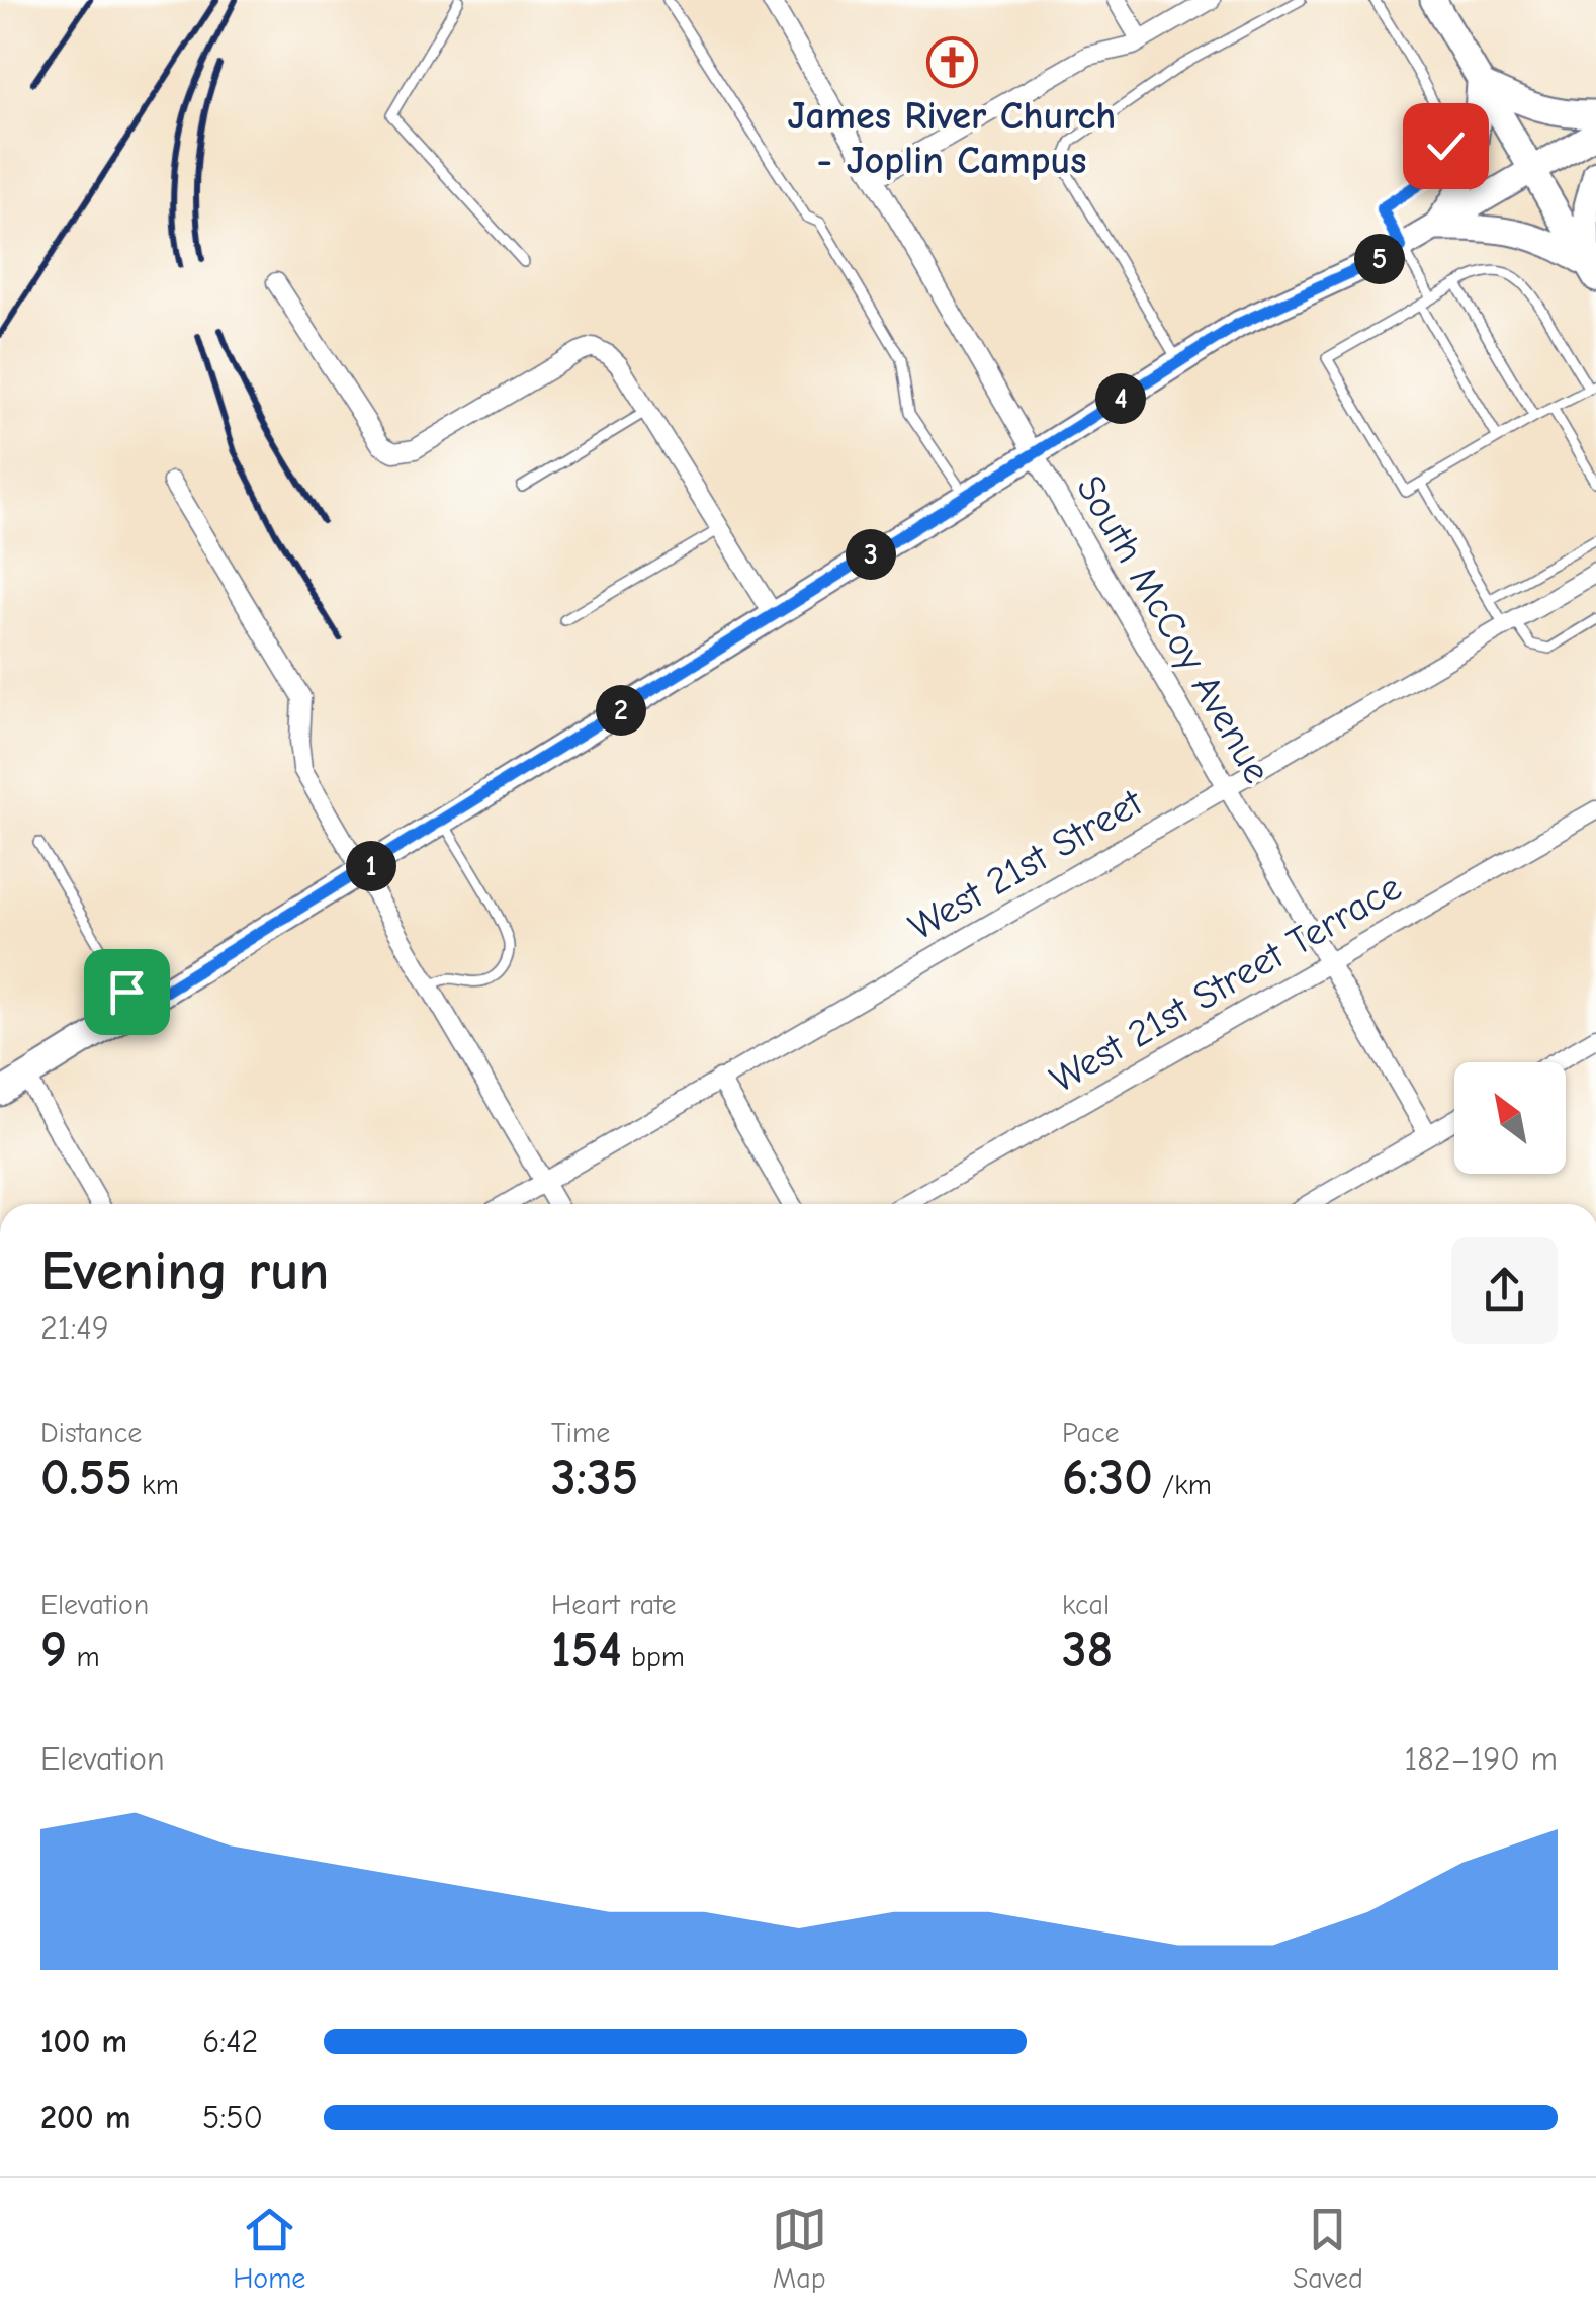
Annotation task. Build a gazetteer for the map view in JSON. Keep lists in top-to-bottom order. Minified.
{"streets":{"street":["South McCoy Avenue","West 21st Street","West 21st Street Terrace"]},"crossings":[["South McCoy Avenue","West 21st Street"],["South McCoy Avenue","West 21st Street Terrace"]],"places":{"church":["James River Church - Joplin Campus"]},"north":"top left","page":{"pins":["5","4","3","2","1"],"heading":["Evening run","21:49"],"stats":[["Distance","0.55 km"],["Time","3:35"],["Pace","6:30 /km"],["Elevation","9 m"],["Heart rate","154 bpm"],["kcal","38"]],"chart":["Elevation","182–190 m"],"list":[{"name":"100 m","note":"6:42"},{"name":"200 m","note":"5:50"}],"tabs":["Home","Map","Saved"]}}
